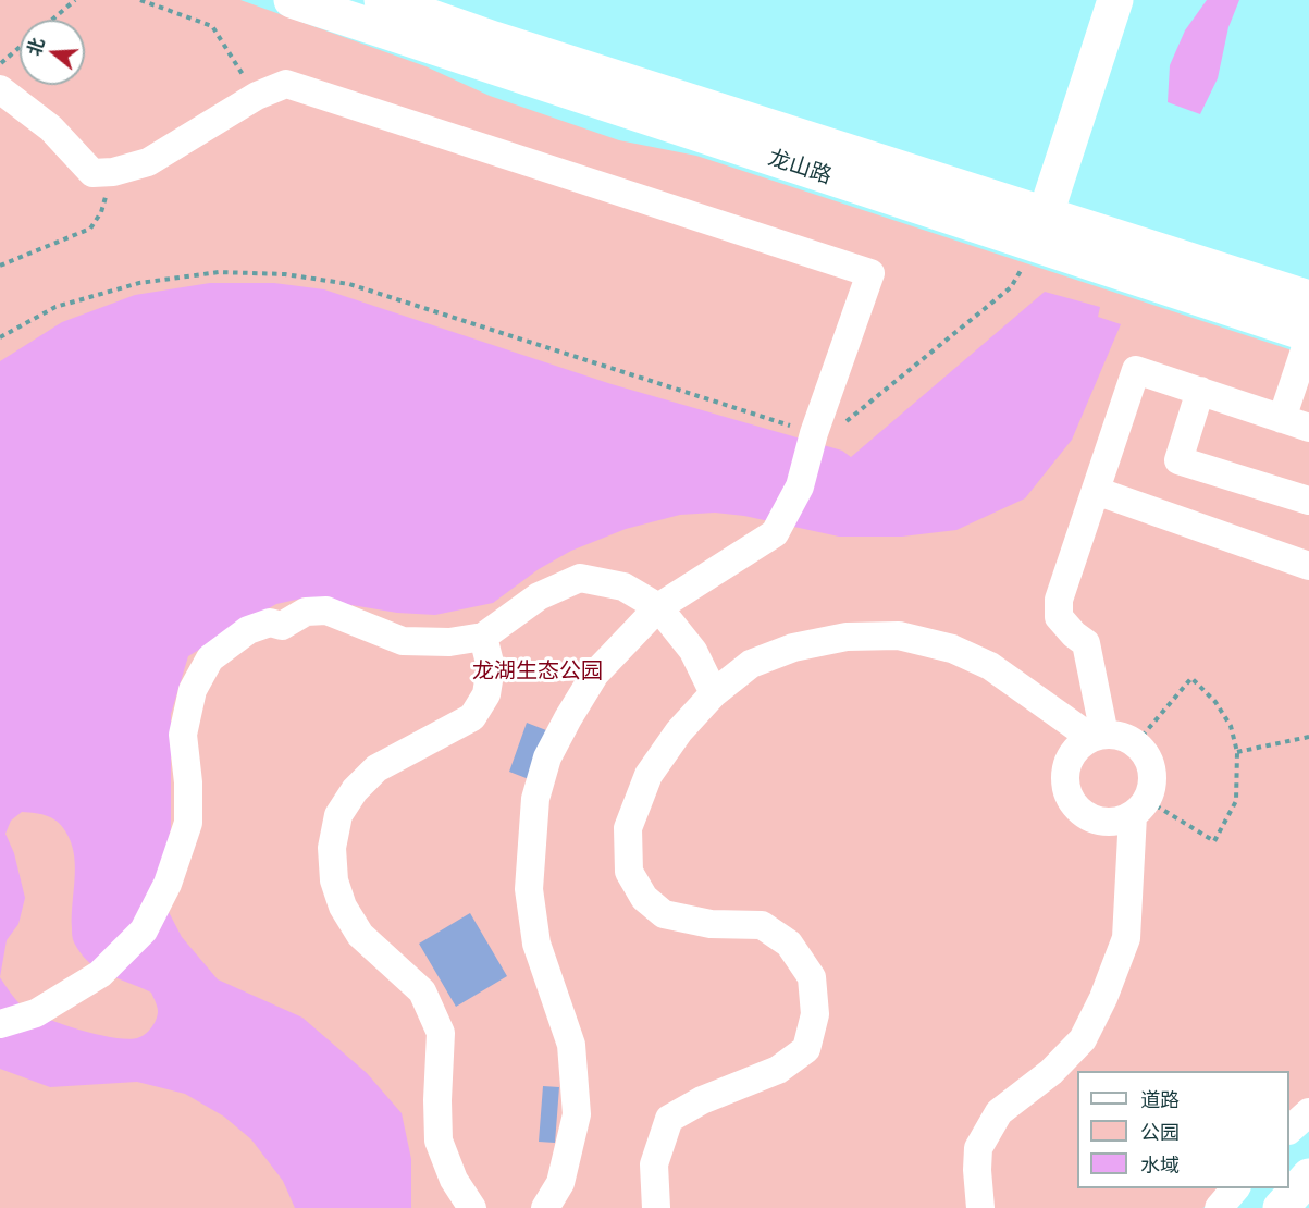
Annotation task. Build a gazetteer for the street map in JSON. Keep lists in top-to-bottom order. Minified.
{"streets":{"street":["龙山路"]},"parks":["龙湖生态公园"],"legend":["道路","公园","水域"],"north":"left"}
